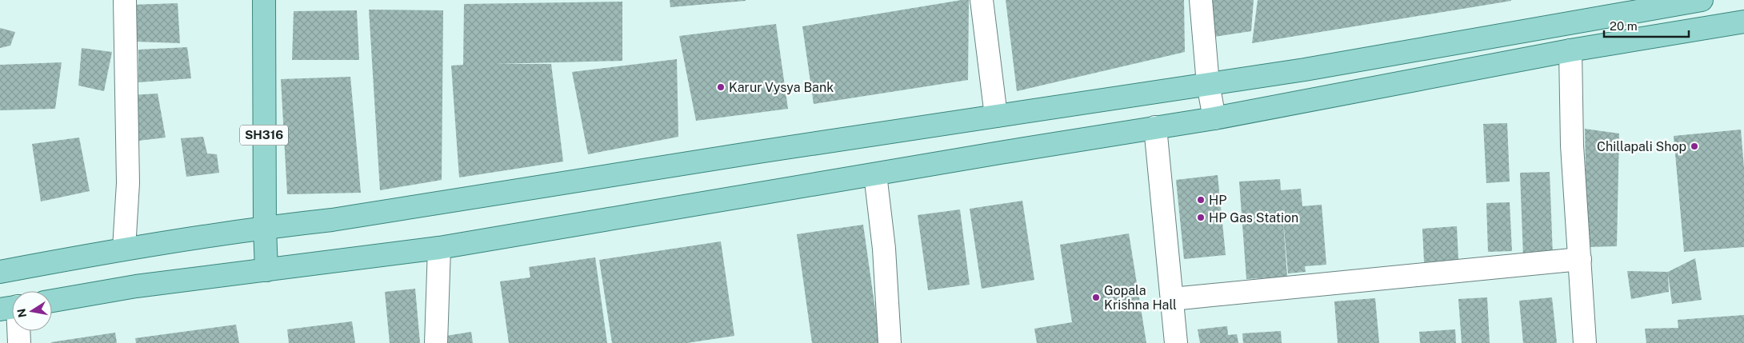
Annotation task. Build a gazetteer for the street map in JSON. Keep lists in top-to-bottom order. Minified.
{"streets":{"main road":["SH316"]},"places":["Karur Vysya Bank","Chillapali Shop","HP","HP Gas Station","Gopala Krishna Hall"],"scale_bar":"20 m","north":"left"}
